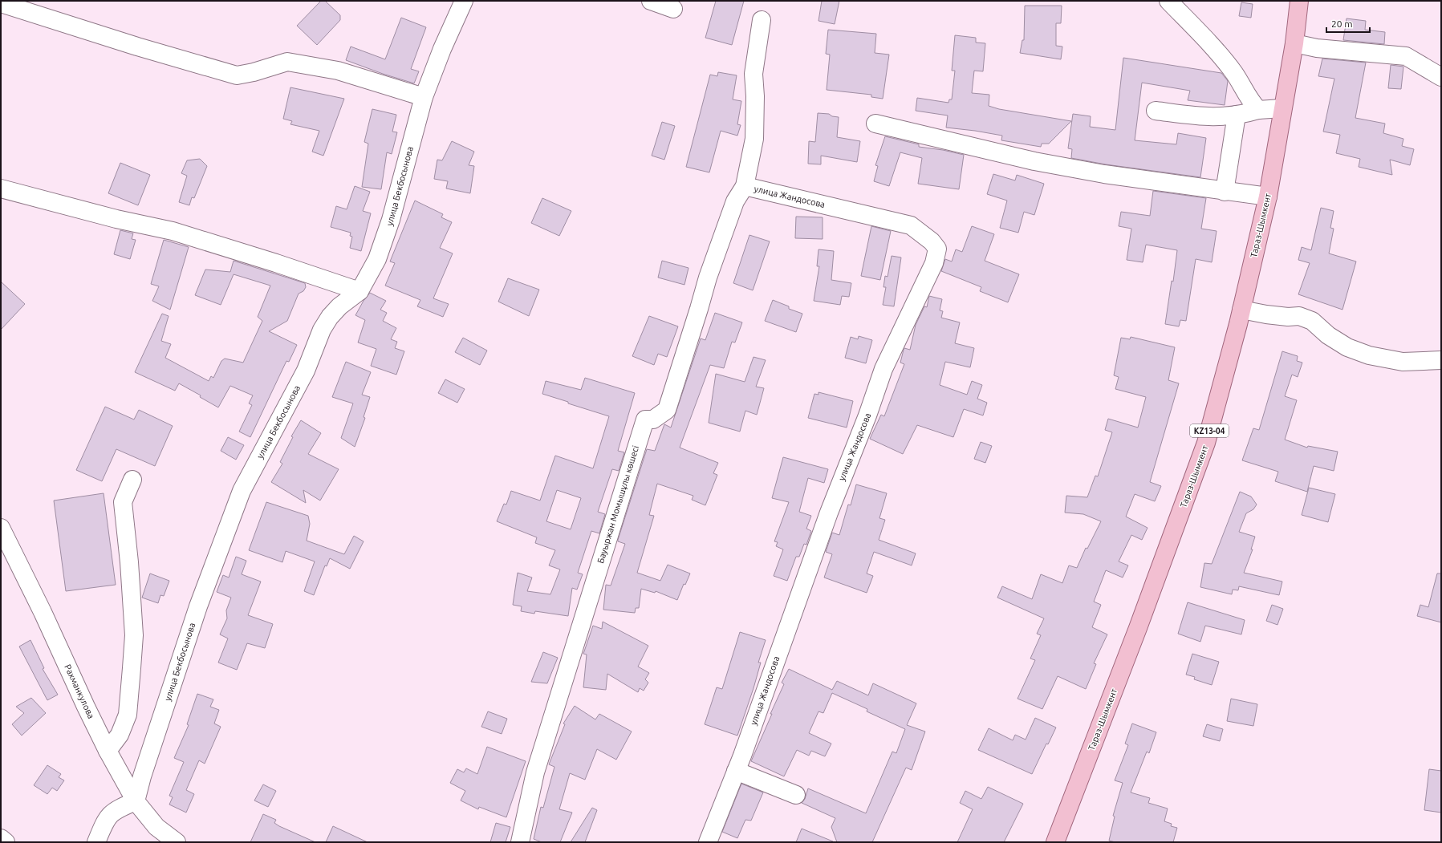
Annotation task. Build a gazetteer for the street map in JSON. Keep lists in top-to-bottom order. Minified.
{"streets":{"main road":["Тараз-Шымкент","KZ13-04"],"street":["улица Бекбосынова","улица Жандосова","Бауыржан Момышұлы көшесі","Рахманкулова"]},"crossings":[["улица Бекбосынова","Рахманкулова"],["улица Жандосова","Бауыржан Момышұлы көшесі"]],"scale_bar":"20 m"}
